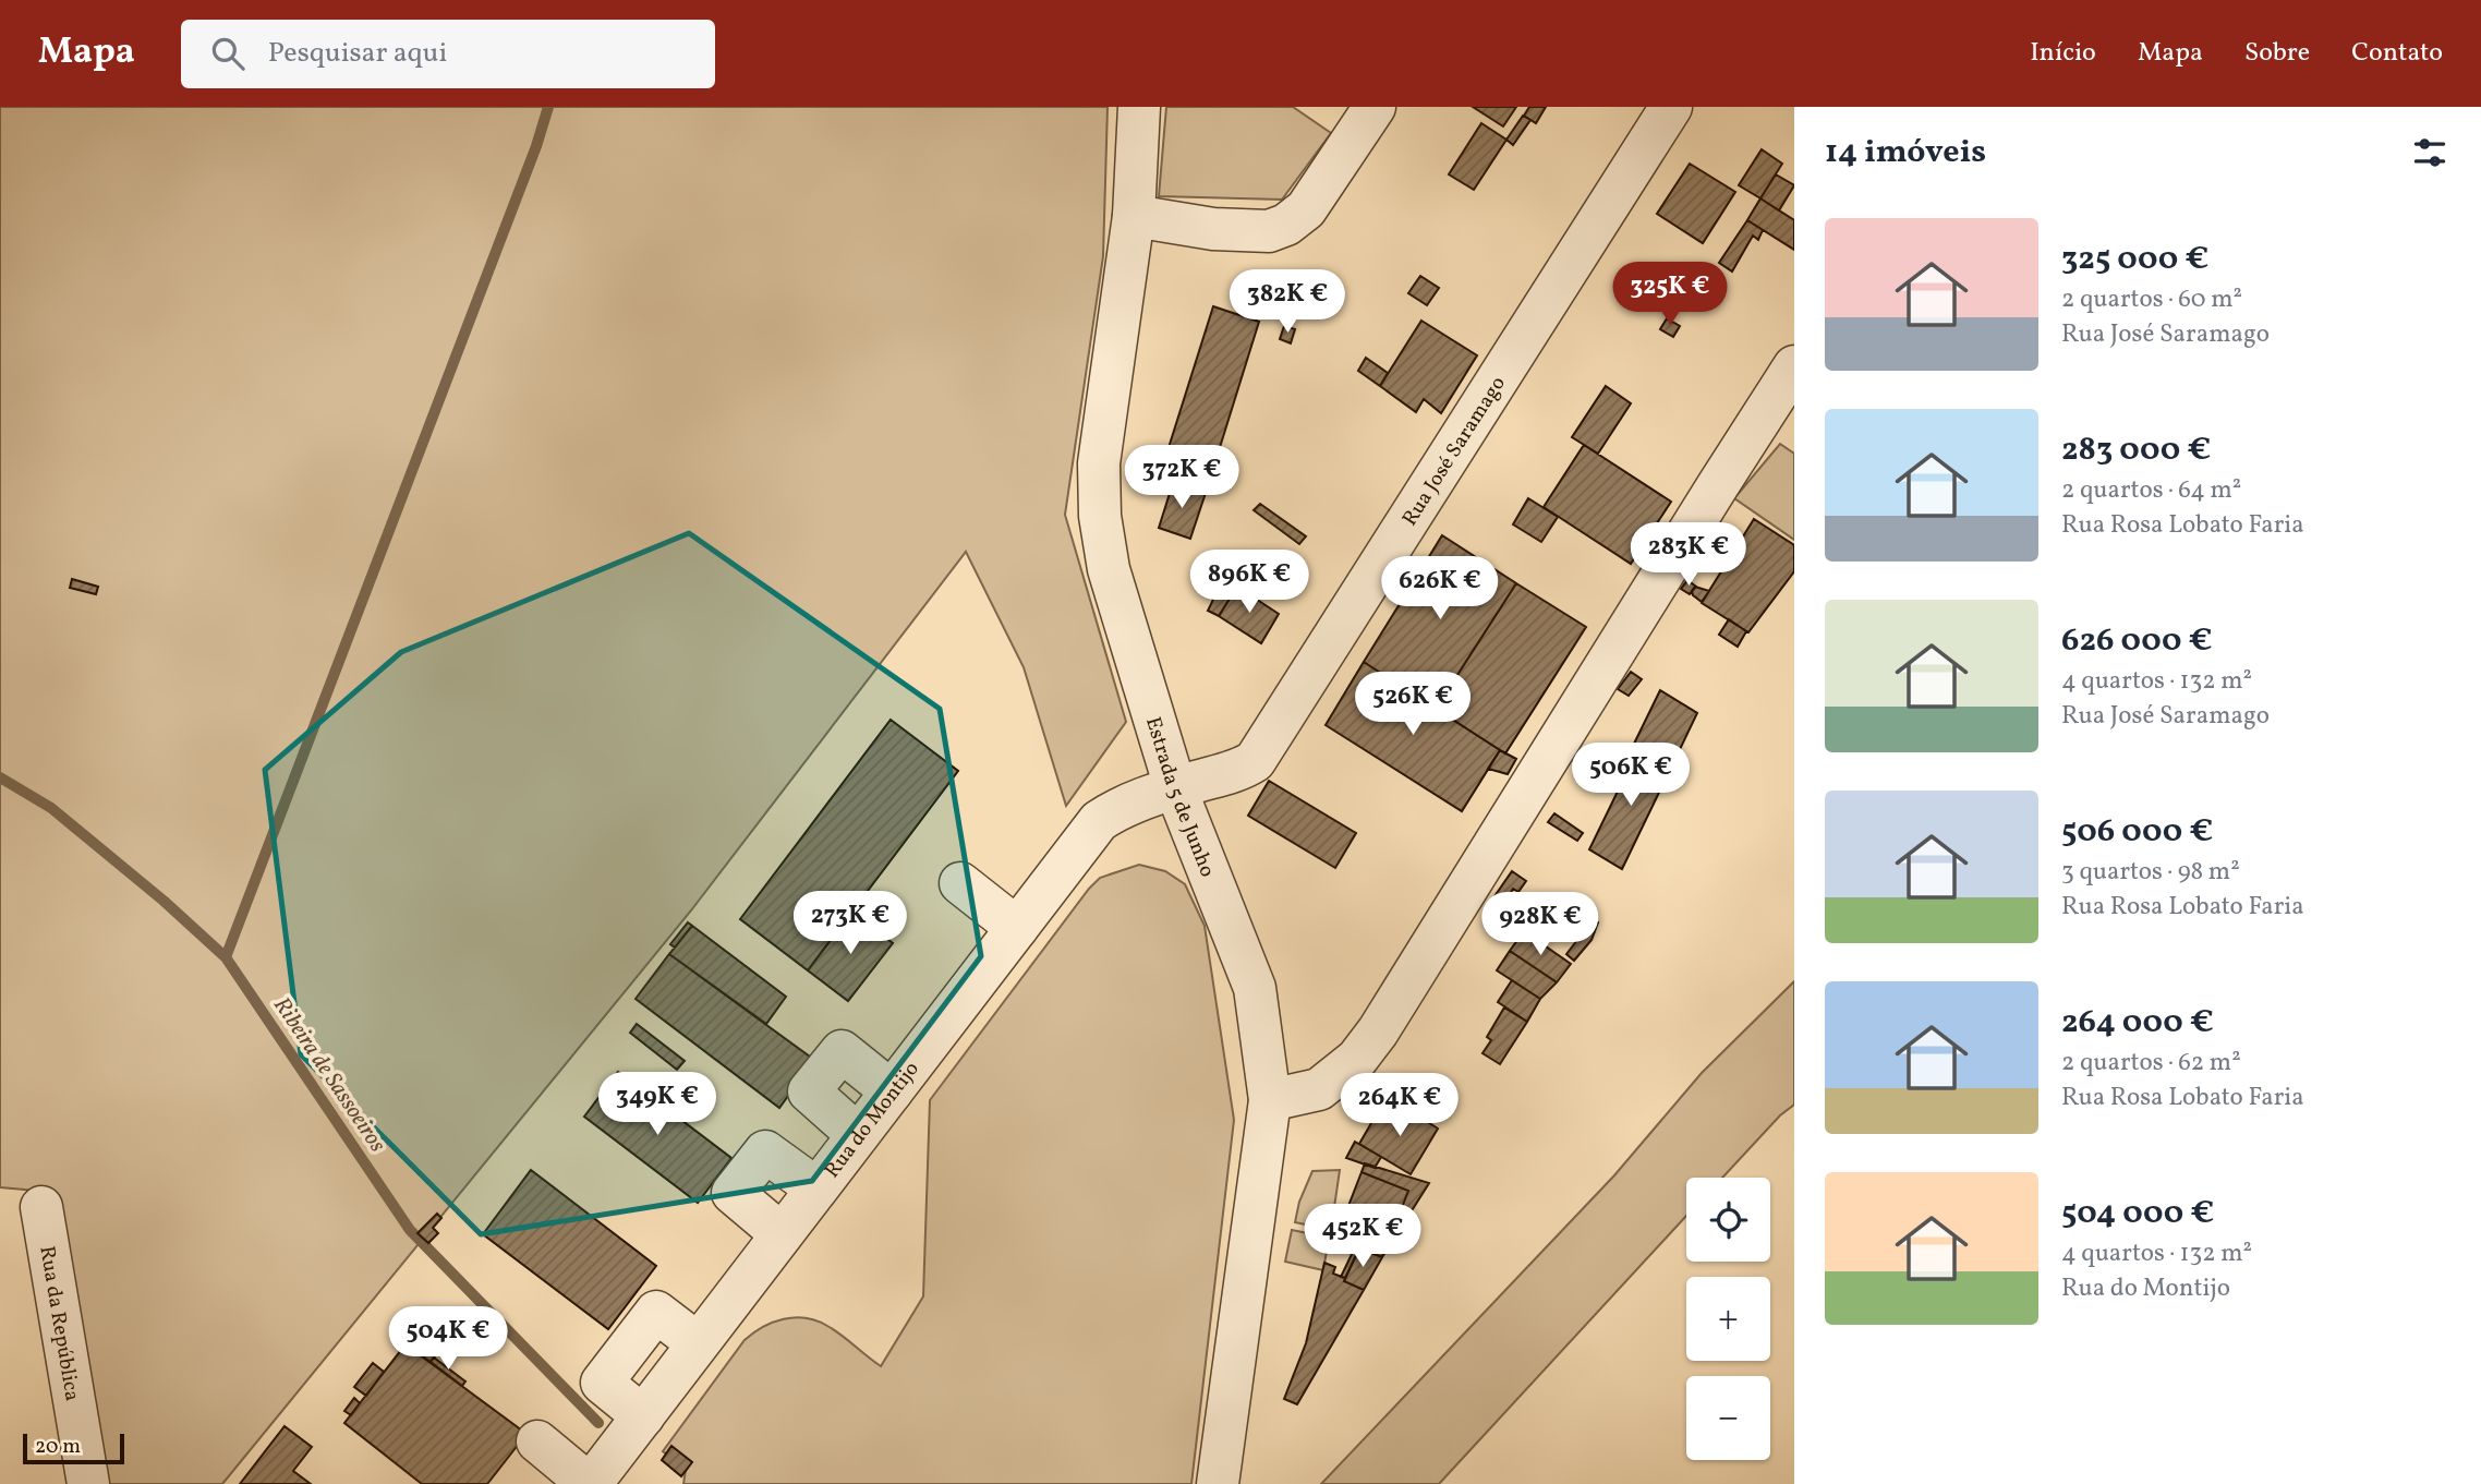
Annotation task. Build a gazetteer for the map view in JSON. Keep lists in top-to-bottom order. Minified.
{"streets":{"street":["Rua José Saramago","Estrada 5 de Junho","Rua do Montijo","Rua da República"]},"crossings":[["Rua José Saramago","Estrada 5 de Junho"],["Rua José Saramago","Rua do Montijo"],["Estrada 5 de Junho","Rua do Montijo"]],"water":["Ribeira de Sassoeiros"],"scale_bar":"20 m","page":{"header":"Mapa","search":"Pesquisar aqui","nav":["Início","Mapa","Sobre","Contato"],"heading":"14 imóveis","list":[{"name":"325 000 €","note":"2 quartos · 60 m² · Rua José Saramago"},{"name":"283 000 €","note":"2 quartos · 64 m² · Rua Rosa Lobato Faria"},{"name":"626 000 €","note":"4 quartos · 132 m² · Rua José Saramago"},{"name":"506 000 €","note":"3 quartos · 98 m² · Rua Rosa Lobato Faria"},{"name":"264 000 €","note":"2 quartos · 62 m² · Rua Rosa Lobato Faria"},{"name":"504 000 €","note":"4 quartos · 132 m² · Rua do Montijo"}],"price":["325K €","382K €","372K €","283K €","896K €","626K €","526K €","506K €","273K €","928K €","349K €","264K €","452K €","504K €"],"map_buttons":["+","−"],"scale":"20 m"}}
